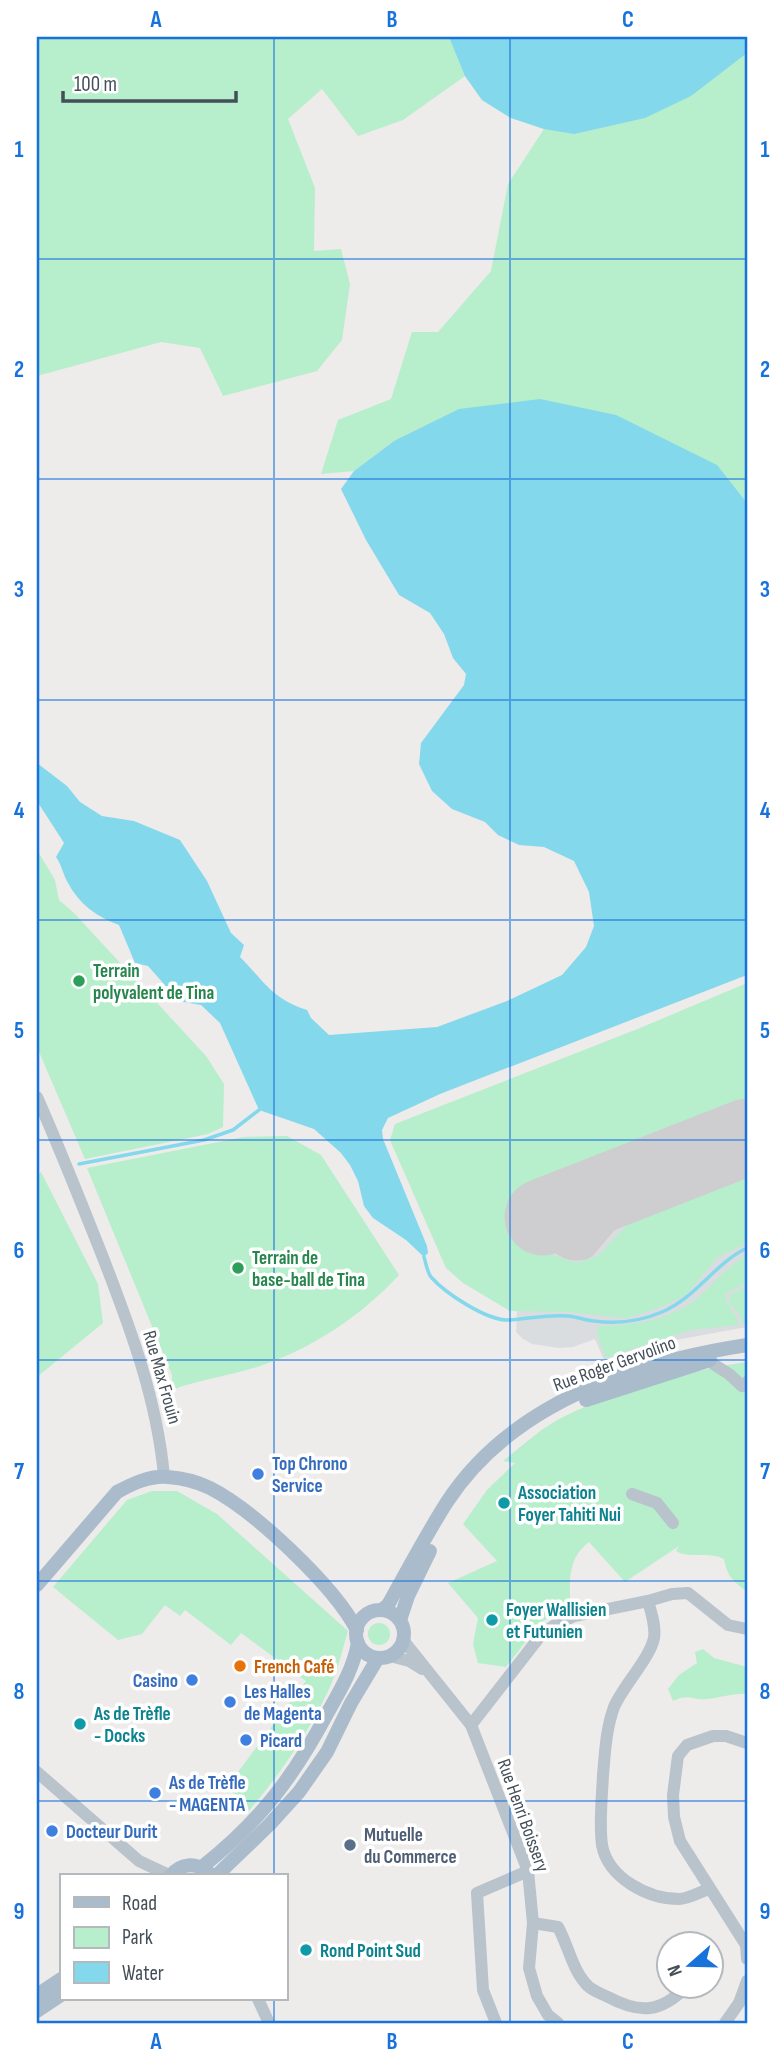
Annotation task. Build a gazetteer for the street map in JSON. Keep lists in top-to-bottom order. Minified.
{"streets":{"main road":["Rue Roger Gervolino"],"street":["Rue Max Frouin","Rue Henri Boissery"]},"crossings":[["Rue Roger Gervolino","Rue Henri Boissery"]],"places":["Terrain polyvalent de Tina","Terrain de base-ball de Tina","Top Chrono Service","Association Foyer Tahiti Nui","Foyer Wallisien et Futunien","French Café","Casino","Les Halles de Magenta","As de Trèfle - Docks","Picard","As de Trèfle - MAGENTA","Docteur Durit","Mutuelle du Commerce","Rond Point Sud"],"legend":["Road","Park","Water"],"scale_bar":"100 m","north":"left","grid":{"columns":["A","B","C"],"rows":["1","2","3","4","5","6","7","8","9"]}}
